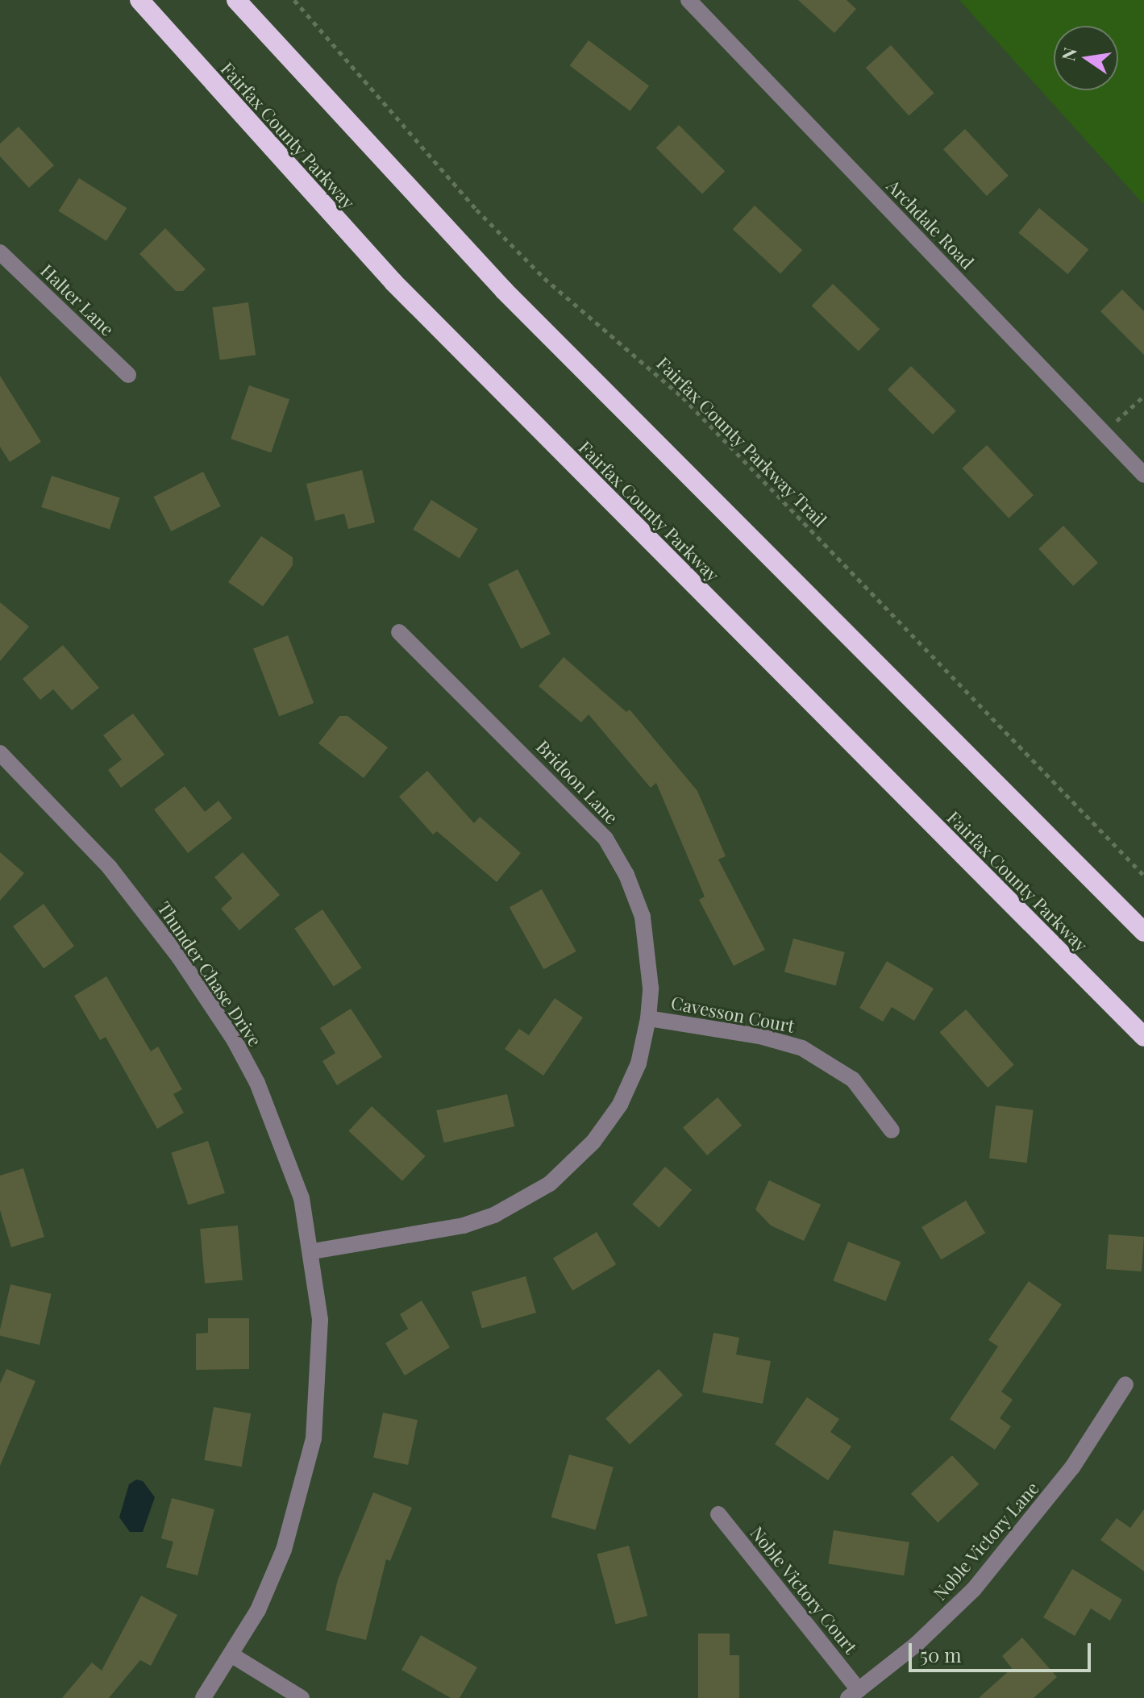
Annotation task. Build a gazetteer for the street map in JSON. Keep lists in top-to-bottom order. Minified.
{"streets":{"highway":["Fairfax County Parkway"],"street":["Archdale Road","Halter Lane","Bridoon Lane","Thunder Chase Drive","Cavesson Court","Noble Victory Lane","Noble Victory Court"],"path":["Fairfax County Parkway Trail"]},"crossings":[["Bridoon Lane","Thunder Chase Drive"],["Bridoon Lane","Cavesson Court"],["Noble Victory Lane","Noble Victory Court"]],"scale_bar":"50 m","north":"left"}
